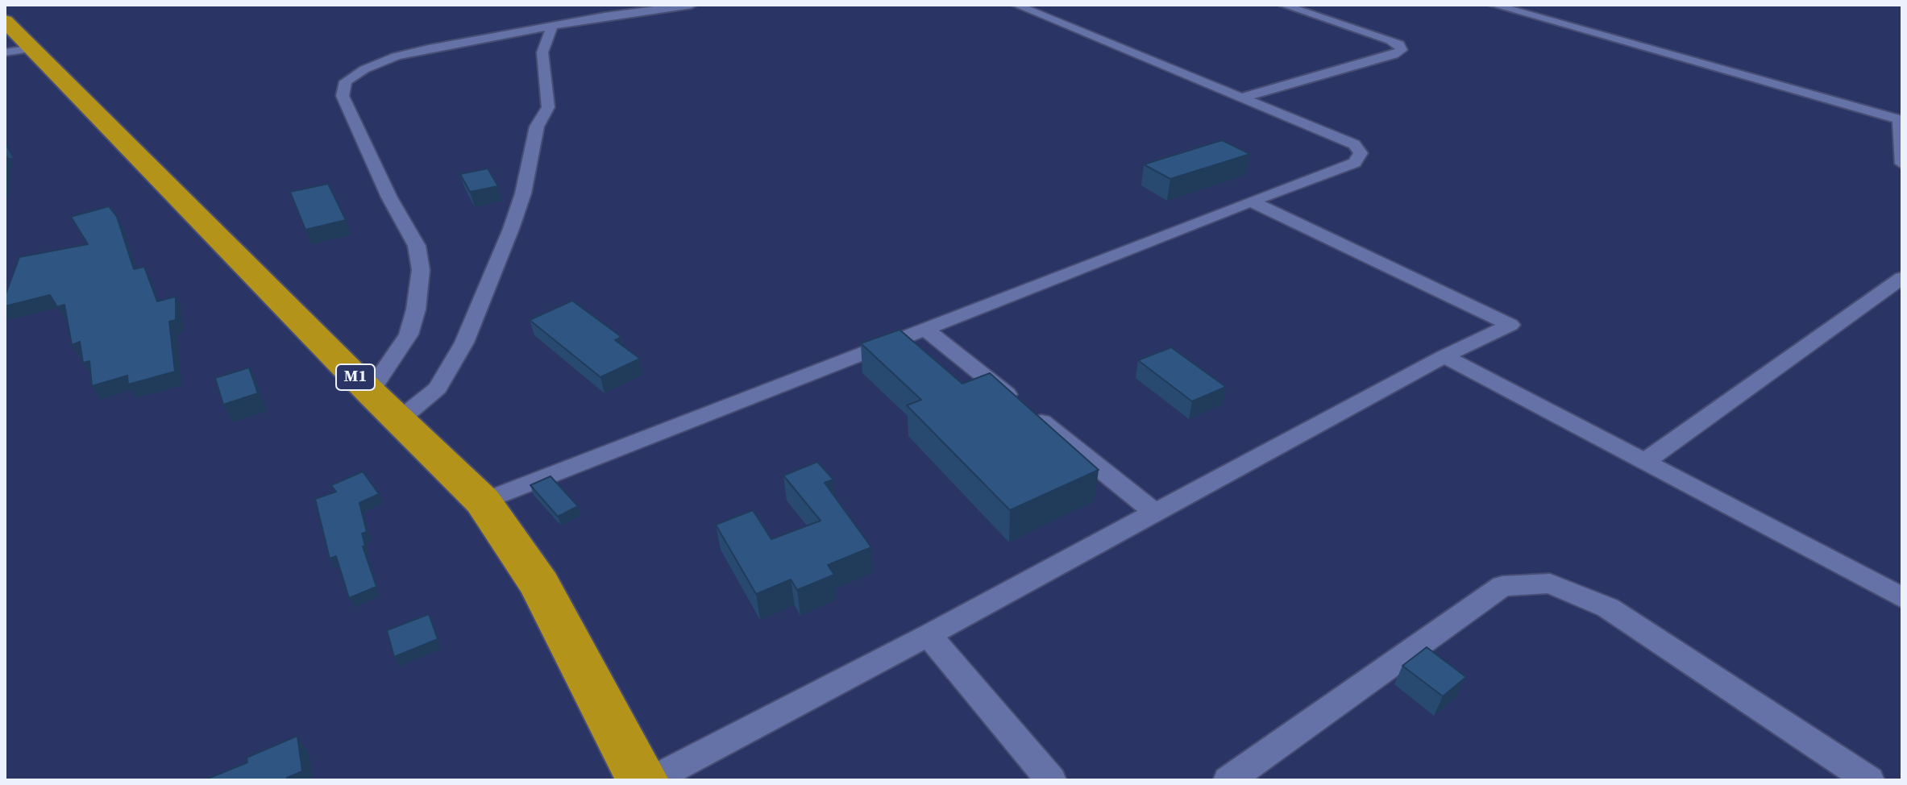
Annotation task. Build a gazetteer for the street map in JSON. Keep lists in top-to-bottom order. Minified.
{"streets":{"highway":["M1"]}}
